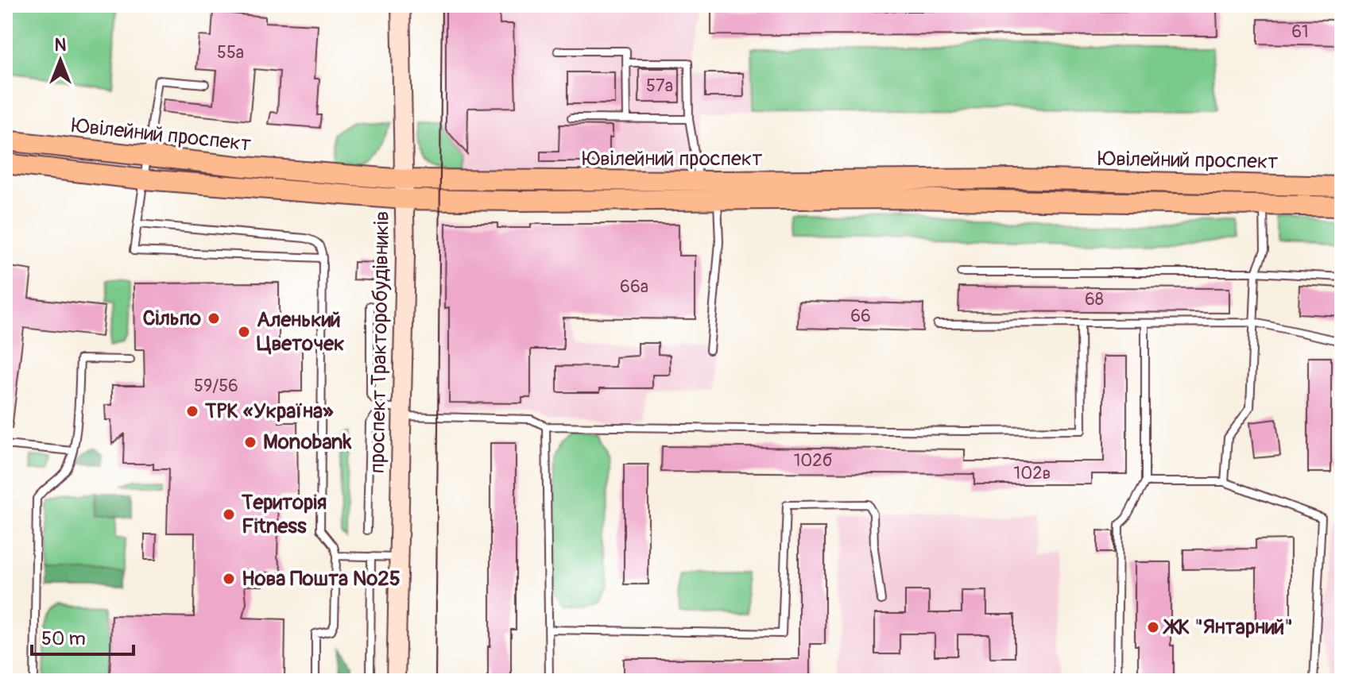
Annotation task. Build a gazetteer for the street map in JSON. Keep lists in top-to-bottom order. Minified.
{"streets":{"main road":["Ювілейний проспект","проспект Тракторобудівників"]},"crossings":[["Ювілейний проспект","проспект Тракторобудівників"]],"places":["Сільпо","Аленький Цветочек","ТРК «Україна»","Monobank","Територія Fitness","Нова Пошта №25","ЖК \"Янтарний\""],"house_numbers":["61","55а","57а","66а","68","66","59/56","102б","102в"],"scale_bar":"50 m","north":"top"}
